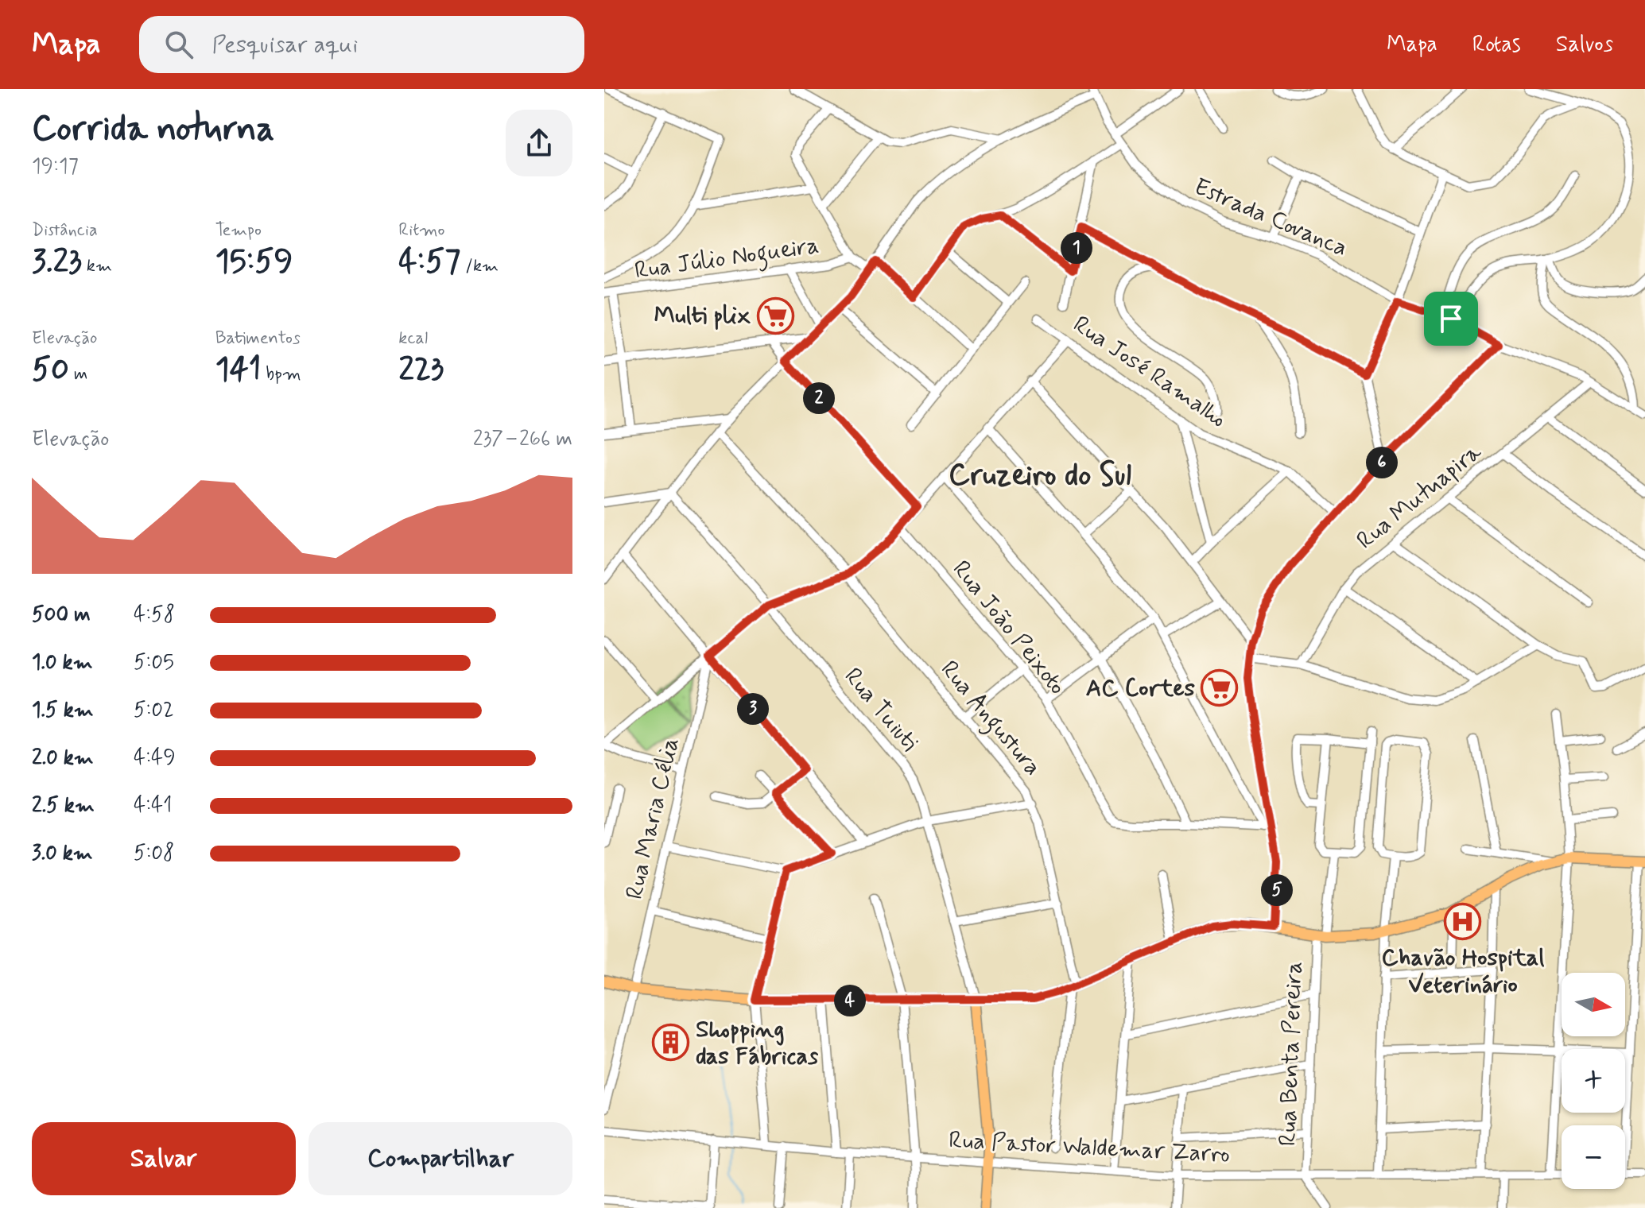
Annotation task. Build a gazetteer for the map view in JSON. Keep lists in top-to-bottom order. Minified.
{"streets":{"street":["Estrada Covanca","Rua Júlio Nogueira","Rua José Ramalho","Rua Mutuapira","Rua João Peixoto","Rua Tuiuti","Rua Angustura","Rua Maria Célia","Rua Benta Pereira","Rua Pastor Waldemar Zarro"]},"crossings":[["Estrada Covanca","Rua Mutuapira"],["Rua Benta Pereira","Rua Pastor Waldemar Zarro"]],"districts":["Cruzeiro do Sul"],"places":{"supermarket":["Multi plix","AC Cortes"],"hospital":["Chavão Hospital Veterinário"],"building":["Shopping das Fábricas"]},"north":"right","page":{"header":"Mapa","search":"Pesquisar aqui","nav":["Mapa","Rotas","Salvos"],"heading":["Corrida noturna","19:17"],"stats":[["Distância","3.23 km"],["Tempo","15:59"],["Ritmo","4:57 /km"],["Elevação","50 m"],["Batimentos","141 bpm"],["kcal","223"]],"pins":["1","2","6","3","5","4"],"chart":["Elevação","237–266 m"],"list":[{"name":"500 m","note":"4:58"},{"name":"1.0 km","note":"5:05"},{"name":"1.5 km","note":"5:02"},{"name":"2.0 km","note":"4:49"},{"name":"2.5 km","note":"4:41"},{"name":"3.0 km","note":"5:08"}],"map_buttons":["+","−"],"buttons":["Salvar","Compartilhar"]}}
